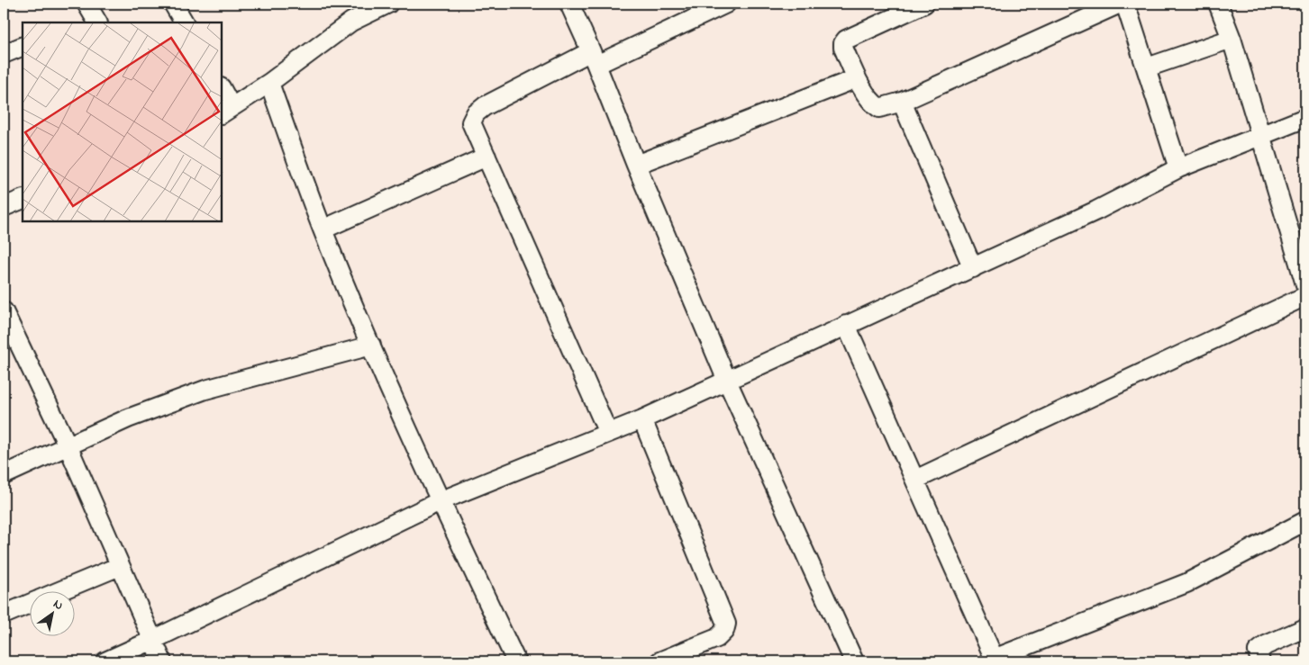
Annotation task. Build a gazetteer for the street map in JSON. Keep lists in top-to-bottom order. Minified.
{"north":"top right"}
